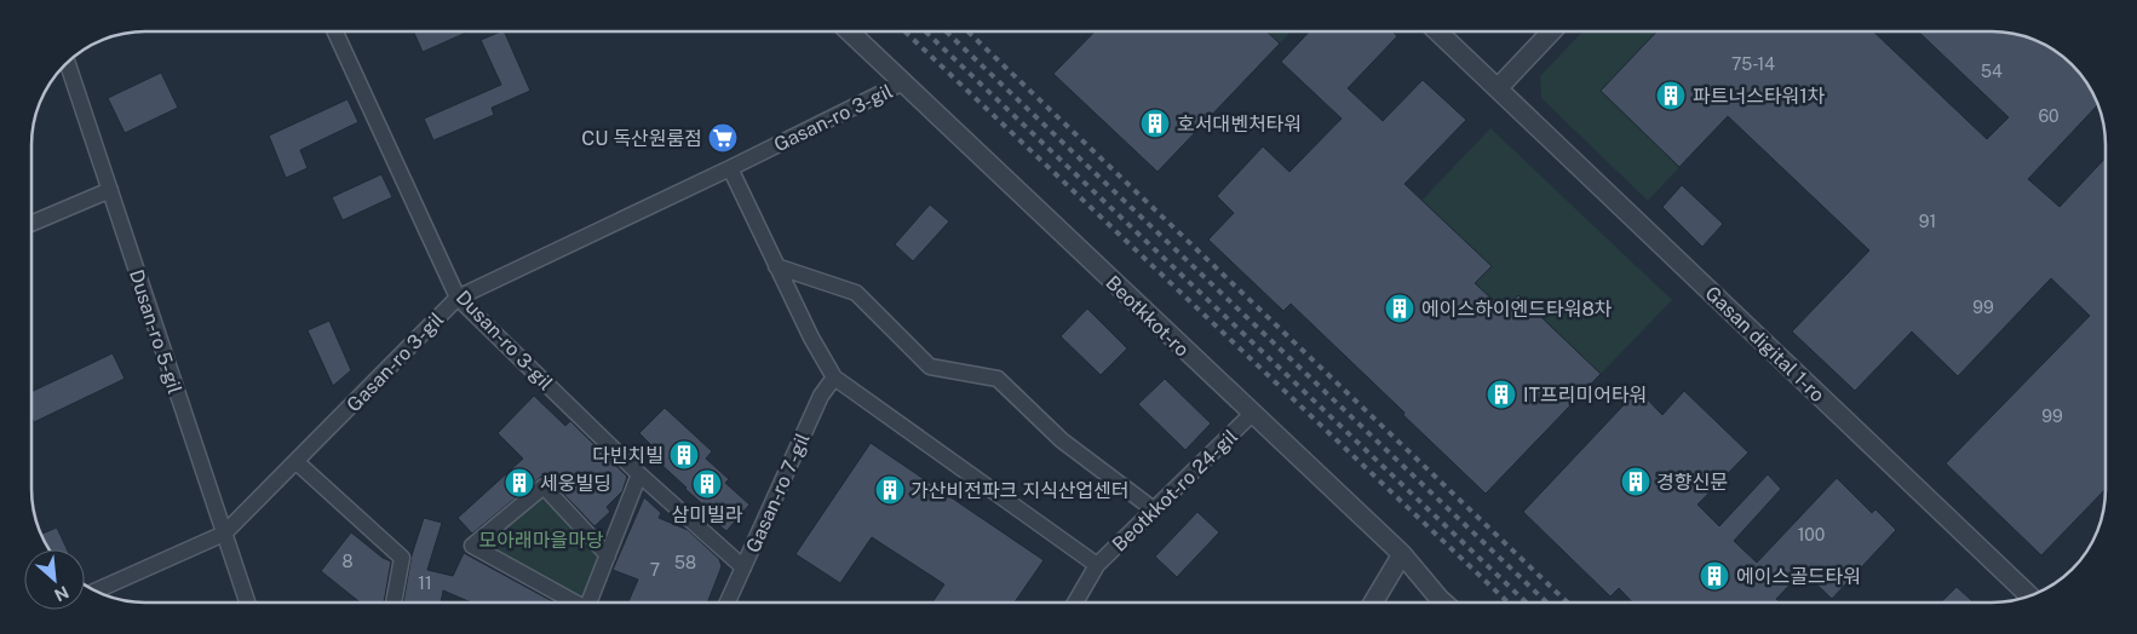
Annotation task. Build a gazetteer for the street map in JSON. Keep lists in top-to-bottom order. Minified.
{"streets":{"street":["Gasan-ro 3-gil","Beotkkot-ro","Dusan-ro 5-gil","Dusan-ro 3-gil","Gasan digital 1-ro","Beotkkot-ro 24-gil","Gasan-ro 7-gil"]},"crossings":[["Gasan-ro 3-gil","Beotkkot-ro"],["Gasan-ro 3-gil","Dusan-ro 5-gil"],["Gasan-ro 3-gil","Dusan-ro 3-gil"],["Beotkkot-ro","Beotkkot-ro 24-gil"],["Dusan-ro 3-gil","Gasan-ro 7-gil"],["Beotkkot-ro 24-gil","Gasan-ro 7-gil"]],"parks":["모아래마을마당"],"places":{"building":["파트너스타워1차","호서대벤처타워","에이스하이엔드타워8차","IT프리미어타워","다빈치빌","경향신문","세웅빌딩","삼미빌라","가산비전파크 지식산업센터","에이스골드타워"],"supermarket":["CU 독산원룸점"]},"house_numbers":["75-14","54","60","91","99","99","100","8","58","7","11"],"north":"bottom right"}
